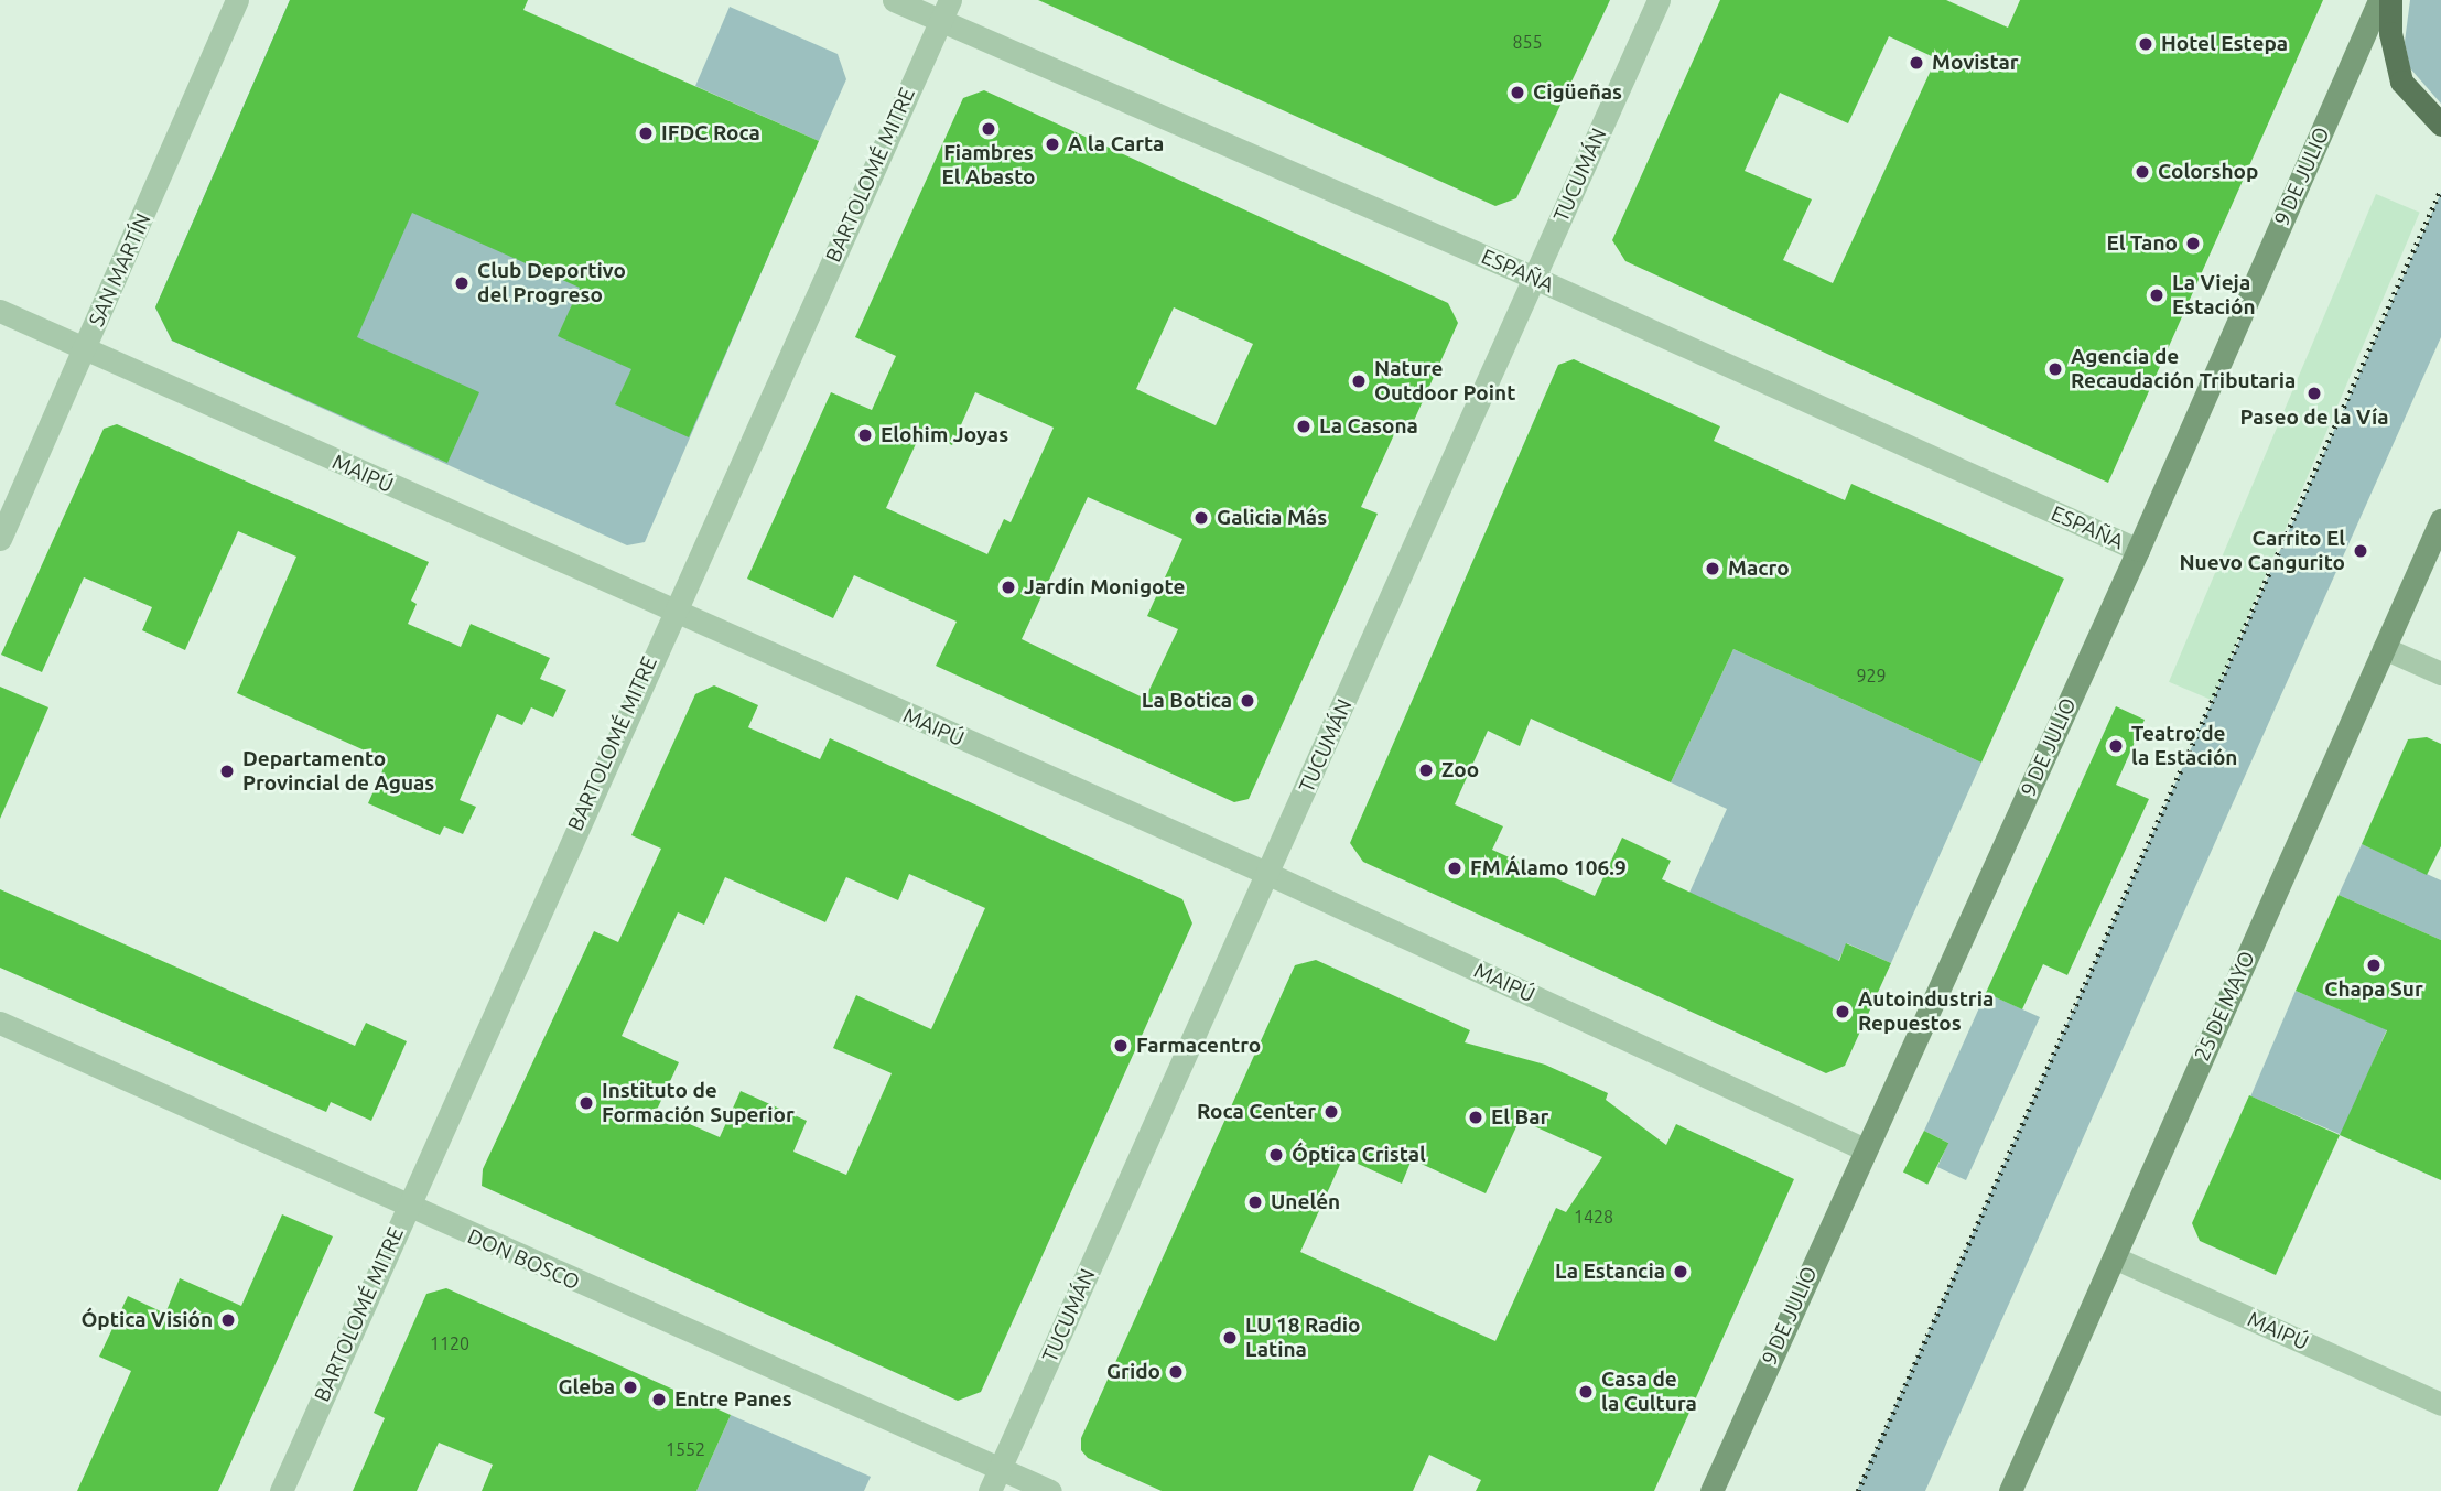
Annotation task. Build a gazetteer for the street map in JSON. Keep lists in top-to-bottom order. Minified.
{"streets":{"main road":["9 DE JULIO","25 DE MAYO"],"street":["BARTOLOMÉ MITRE","TUCUMÁN","SAN MARTÍN","ESPAÑA","MAIPÚ","DON BOSCO"]},"crossings":[["BARTOLOMÉ MITRE","ESPAÑA"],["BARTOLOMÉ MITRE","MAIPÚ"],["BARTOLOMÉ MITRE","DON BOSCO"],["TUCUMÁN","ESPAÑA"],["TUCUMÁN","MAIPÚ"],["TUCUMÁN","DON BOSCO"],["9 DE JULIO","ESPAÑA"],["9 DE JULIO","MAIPÚ"],["SAN MARTÍN","MAIPÚ"],["MAIPÚ","25 DE MAYO"]],"places":["Hotel Estepa","Movistar","Cigüeñas","Fiambres El Abasto","IFDC Roca","A la Carta","Colorshop","El Tano","Club Deportivo del Progreso","La Vieja Estación","Agencia de Recaudación Tributaria","Nature Outdoor Point","Paseo de la Vía","La Casona","Elohim Joyas","Galicia Más","Carrito El Nuevo Cangurito","Macro","Jardín Monigote","La Botica","Teatro de la Estación","Zoo","Departamento Provincial de Aguas","FM Álamo 106.9","Chapa Sur","Autoindustria Repuestos","Farmacentro","Instituto de Formación Superior","Roca Center","El Bar","Óptica Cristal","Unelén","La Estancia","Óptica Visión","LU 18 Radio Latina","Grido","Gleba","Casa de la Cultura","Entre Panes"],"house_numbers":["855","929","1428","1120","1552"]}
